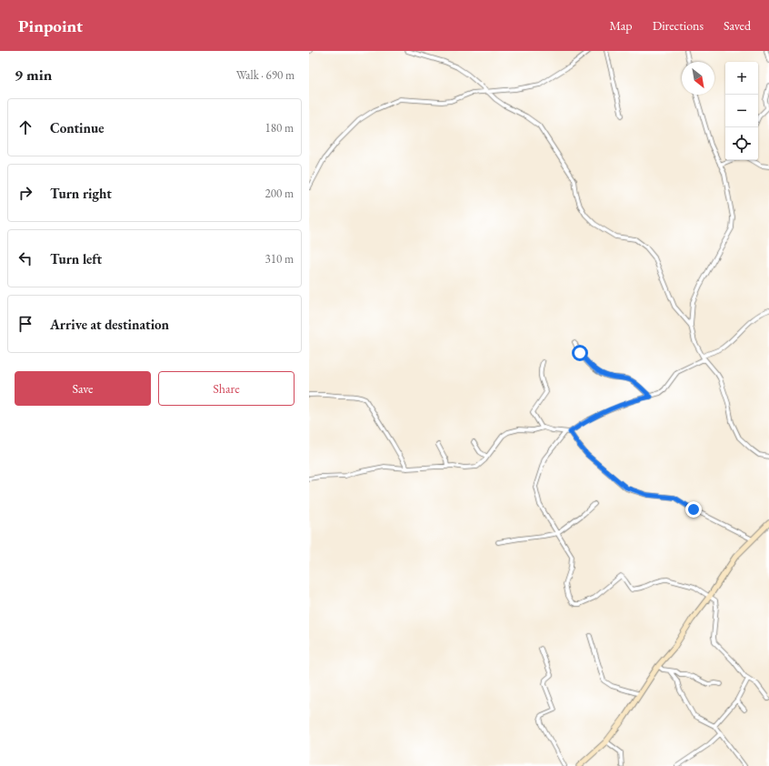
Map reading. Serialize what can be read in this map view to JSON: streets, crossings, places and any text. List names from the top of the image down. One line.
{"north":"bottom right","page":{"header":"Pinpoint","nav":["Map","Directions","Saved"],"heading":["9 min","Walk · 690 m"],"map_buttons":["+","−"],"list":[["Continue","180 m"],["Turn right","200 m"],["Turn left","310 m"],"Arrive at destination"],"buttons":["Save","Share"]}}
